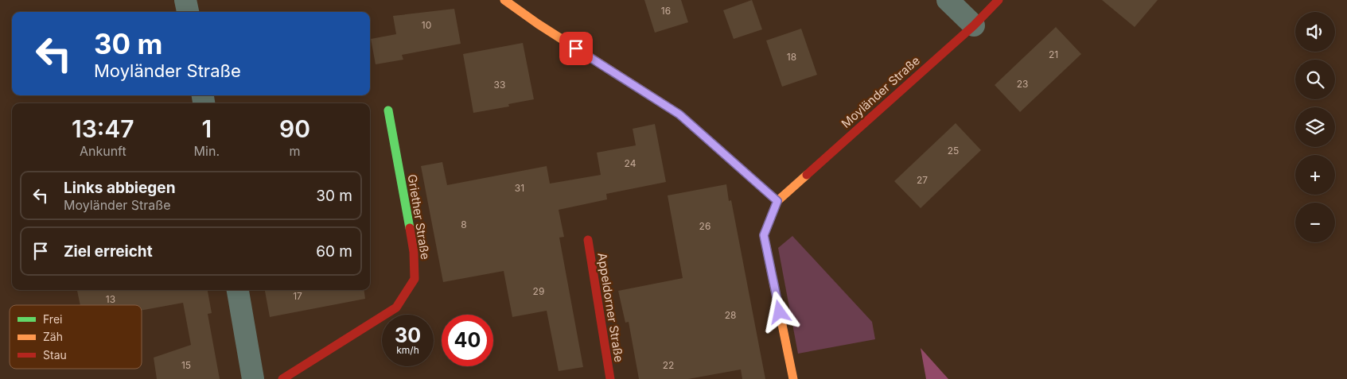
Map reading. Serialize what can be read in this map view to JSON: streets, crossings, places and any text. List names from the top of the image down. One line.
{"streets":{"street":["Moyländer Straße","Griether Straße","Appeldorner Straße"]},"house_numbers":["16","10","21","18","23","33","25","24","27","31","8","26","29","17","13","28","15","22"],"legend":["Frei","Zäh","Stau"],"page":{"map_buttons":["+","−"],"turn":["30 m","Moyländer Straße"],"eta":["13:47","Ankunft","1","Min.","90","m"],"list":[{"name":"Links abbiegen","note":"Moyländer Straße","value":"30 m"},{"name":"Ziel erreicht","value":"60 m"}],"speed":"30 km/h","limit":"40"}}
